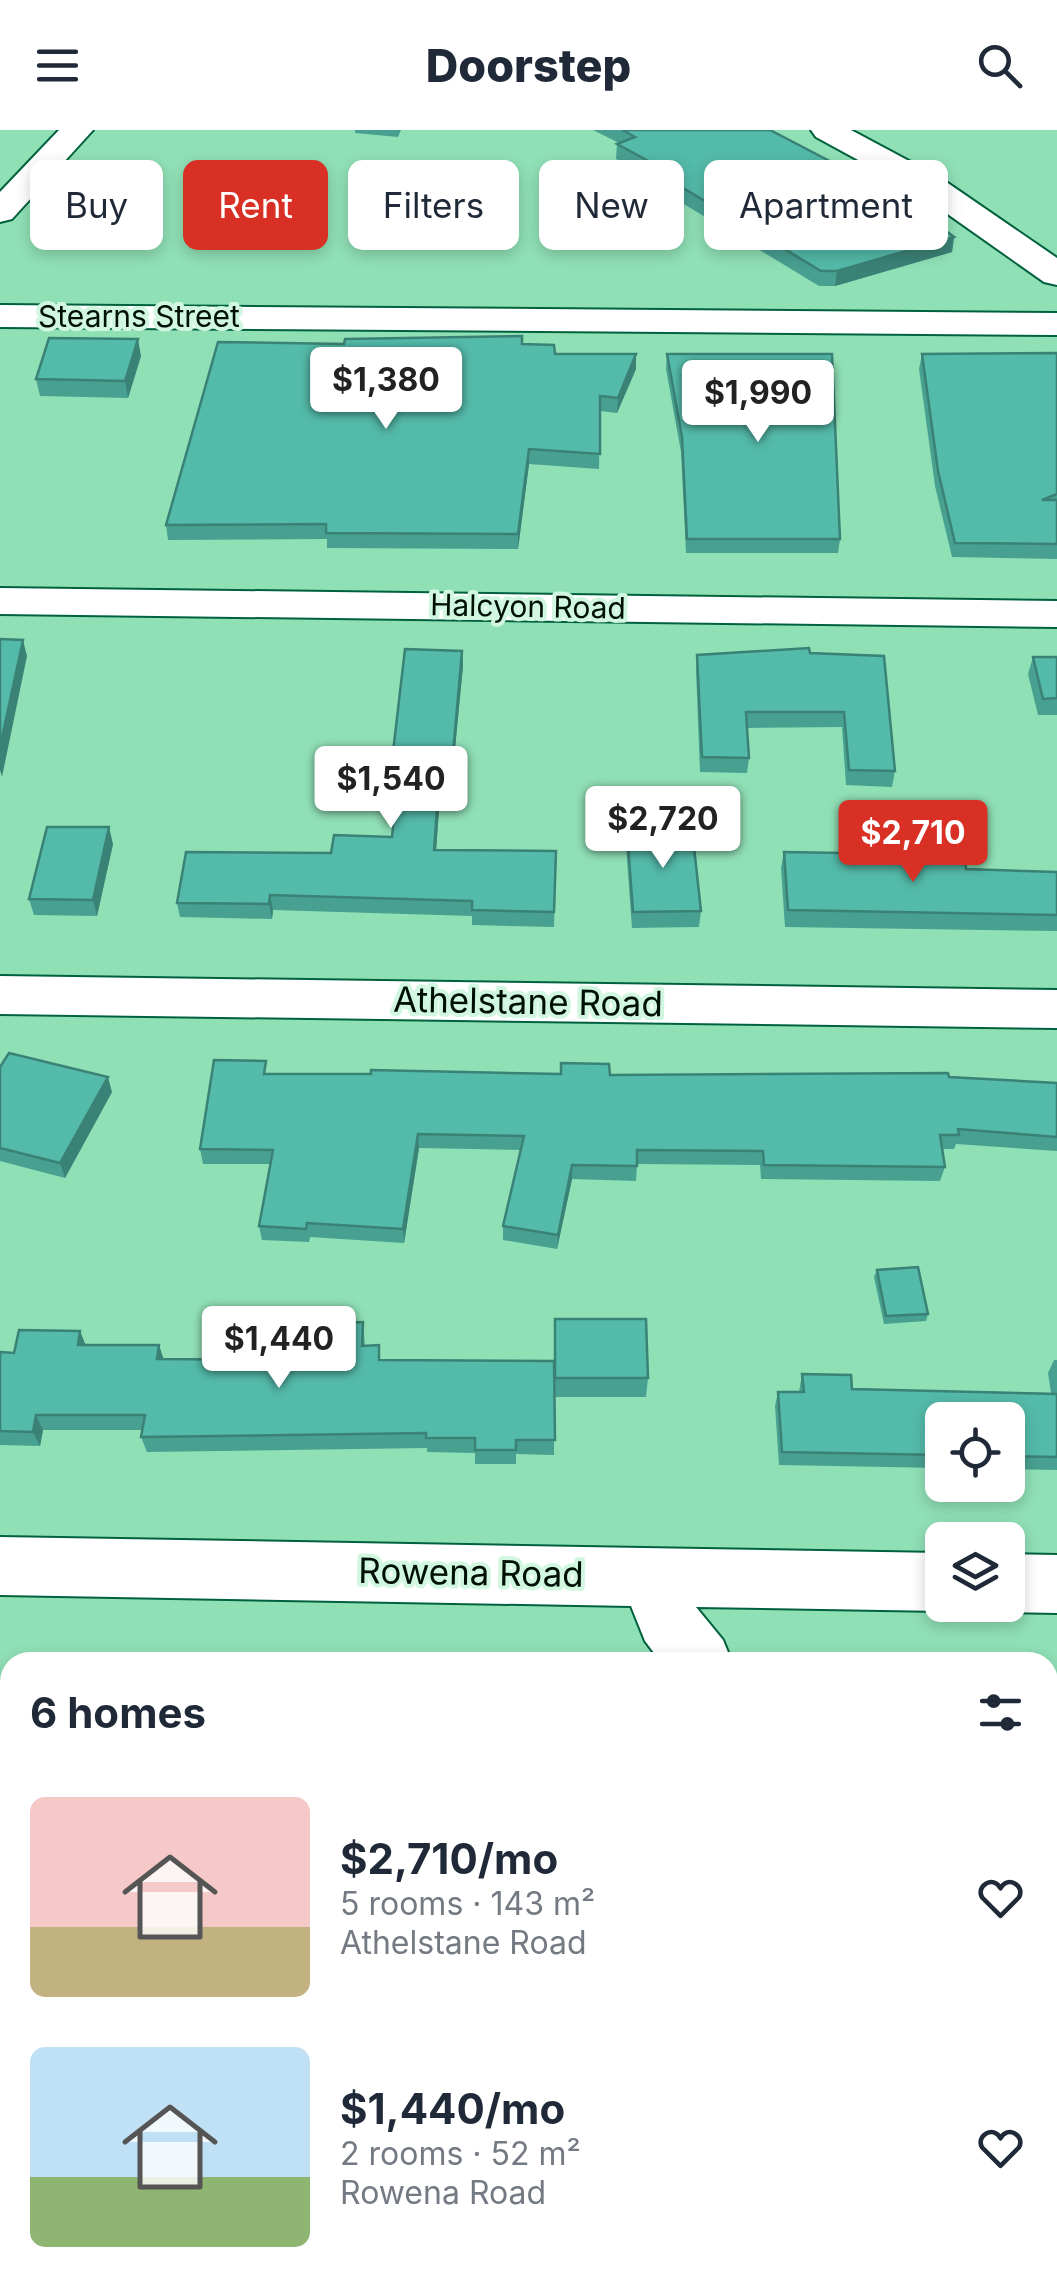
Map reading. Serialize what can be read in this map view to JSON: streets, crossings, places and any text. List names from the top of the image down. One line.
{"streets":{"street":["Stearns Street","Halcyon Road","Athelstane Road","Rowena Road"]},"page":{"header":"Doorstep","chip":["Buy","Rent","Filters","New","Apartment"],"price":["$1,380","$1,990","$1,540","$2,720","$2,710","$1,440"],"heading":"6 homes","list":[{"name":"$2,710/mo","note":"5 rooms · 143 m² · Athelstane Road"},{"name":"$1,440/mo","note":"2 rooms · 52 m² · Rowena Road"}]}}
